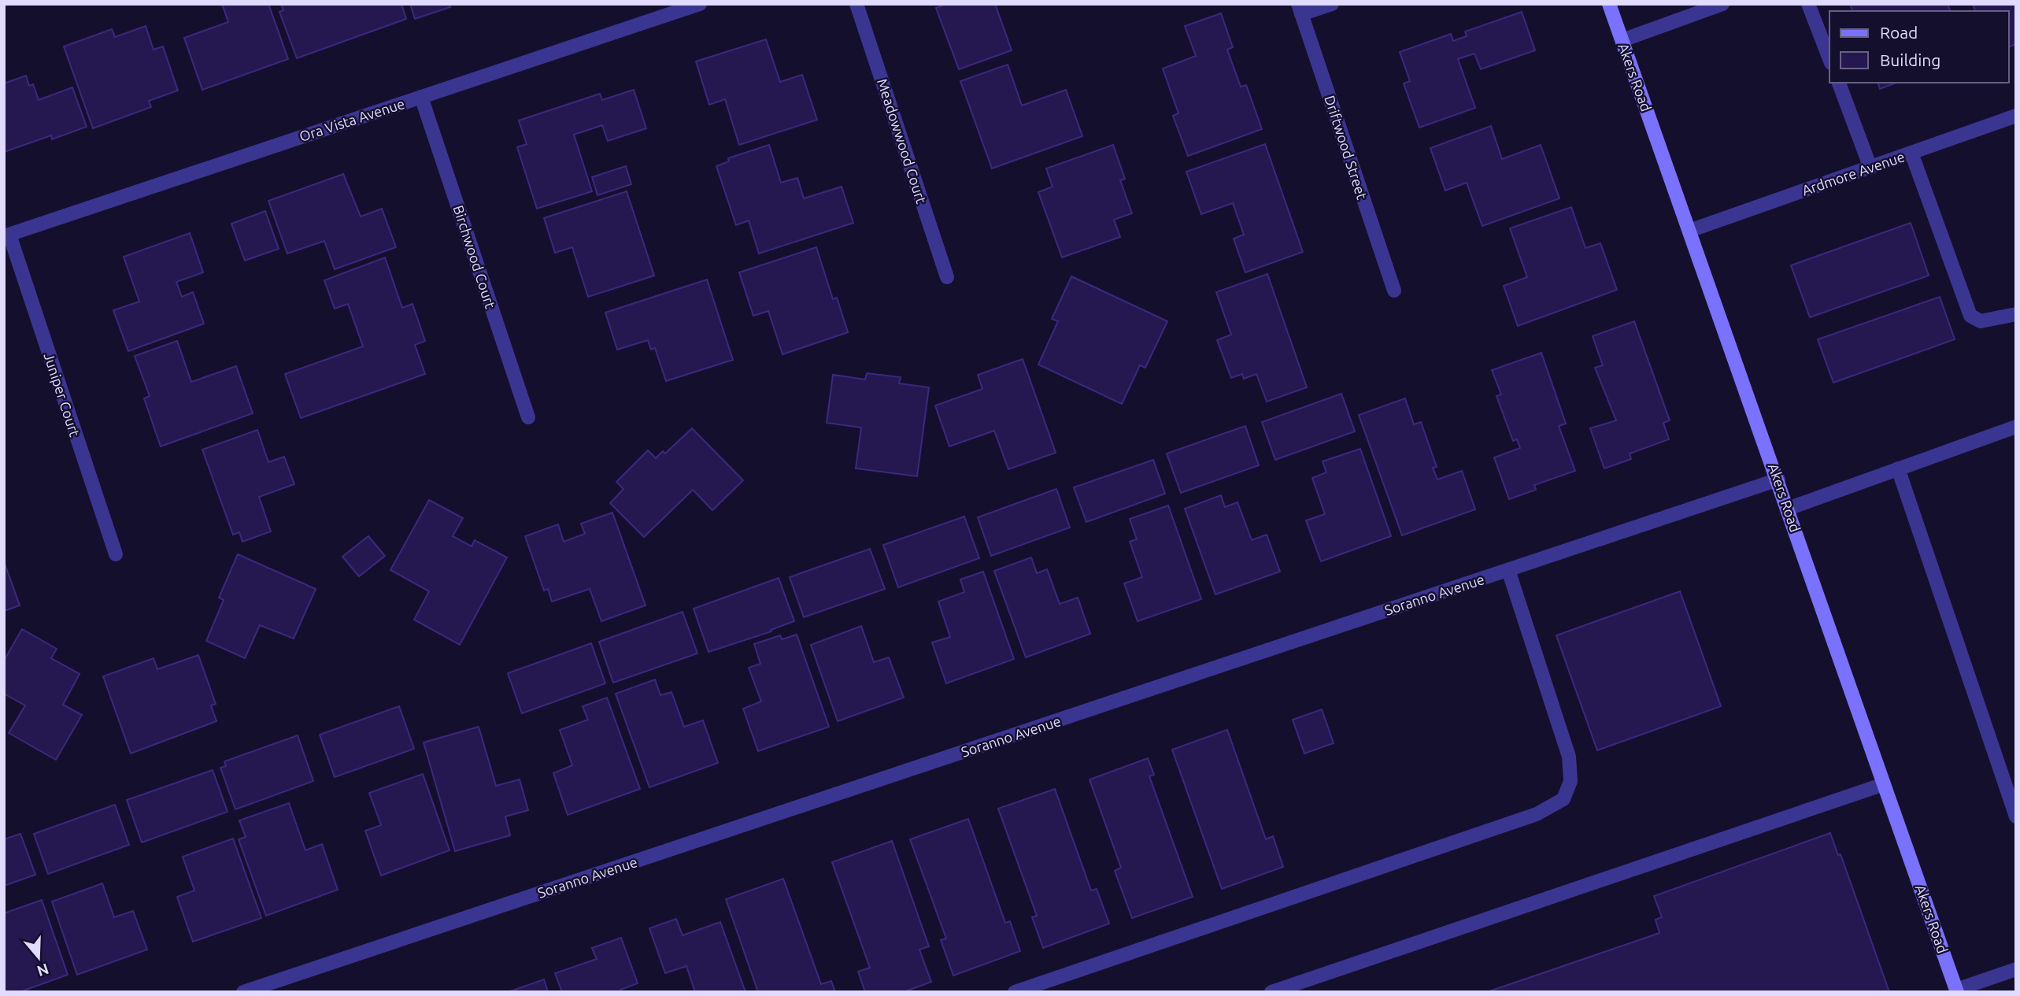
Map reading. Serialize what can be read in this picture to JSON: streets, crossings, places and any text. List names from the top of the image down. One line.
{"streets":{"street":["Akers Road","Ora Vista Avenue","Meadowwood Court","Driftwood Street","Ardmore Avenue","Birchwood Court","Juniper Court","Soranno Avenue"]},"crossings":[["Akers Road","Ardmore Avenue"],["Akers Road","Soranno Avenue"],["Ora Vista Avenue","Birchwood Court"],["Ora Vista Avenue","Juniper Court"]],"legend":["Road","Building"],"north":"bottom"}
